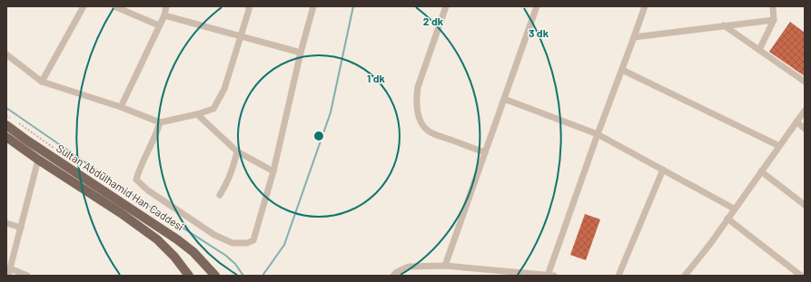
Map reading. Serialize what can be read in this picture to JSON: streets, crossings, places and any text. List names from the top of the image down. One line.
{"streets":{"main road":["Sultan Abdülhamid Han Caddesi"]},"rings":["2 dk","3 dk","1 dk"]}
